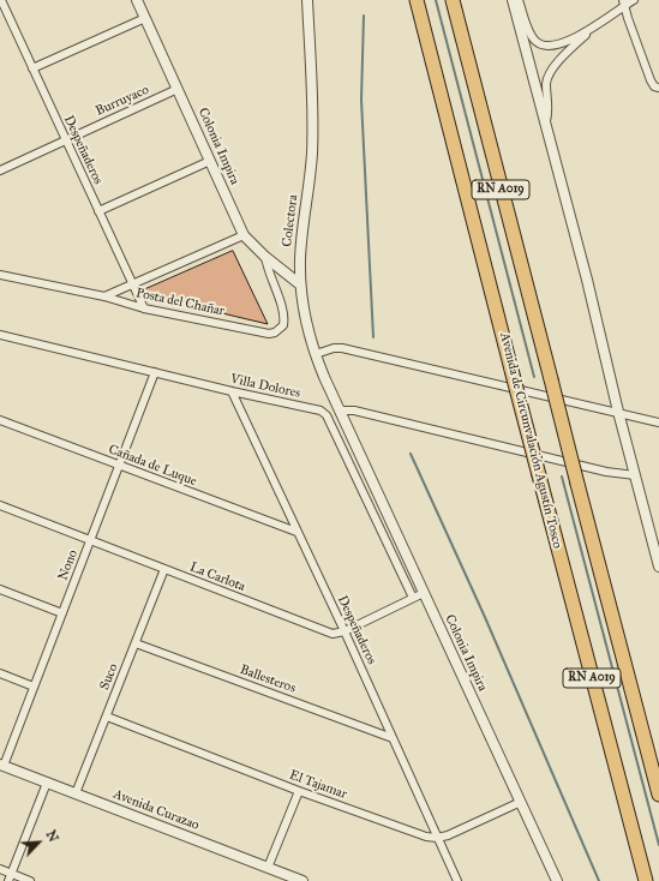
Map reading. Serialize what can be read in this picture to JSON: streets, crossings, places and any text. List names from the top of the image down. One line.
{"streets":{"highway":["RN A019","Avenida de Circunvalación Agustín Tosco"],"street":["Burruyaco","Colonia Impira","Despeñaderos","Colectora","Posta del Chañar","Villa Dolores","Cañada de Luque","Nono","La Carlota","Suco","Ballesteros","El Tajamar","Avenida Curazao"]},"crossings":[["Burruyaco","Colonia Impira"],["Burruyaco","Despeñaderos"],["Colonia Impira","Colectora"],["Colonia Impira","Posta del Chañar"],["Despeñaderos","Posta del Chañar"],["Despeñaderos","Villa Dolores"],["Despeñaderos","Cañada de Luque"],["Despeñaderos","La Carlota"],["Despeñaderos","Ballesteros"],["Despeñaderos","El Tajamar"],["Villa Dolores","Nono"],["Cañada de Luque","Nono"],["Nono","La Carlota"],["Nono","Avenida Curazao"],["La Carlota","Suco"],["Suco","Ballesteros"],["Suco","El Tajamar"],["Suco","Avenida Curazao"]],"north":"top right"}
